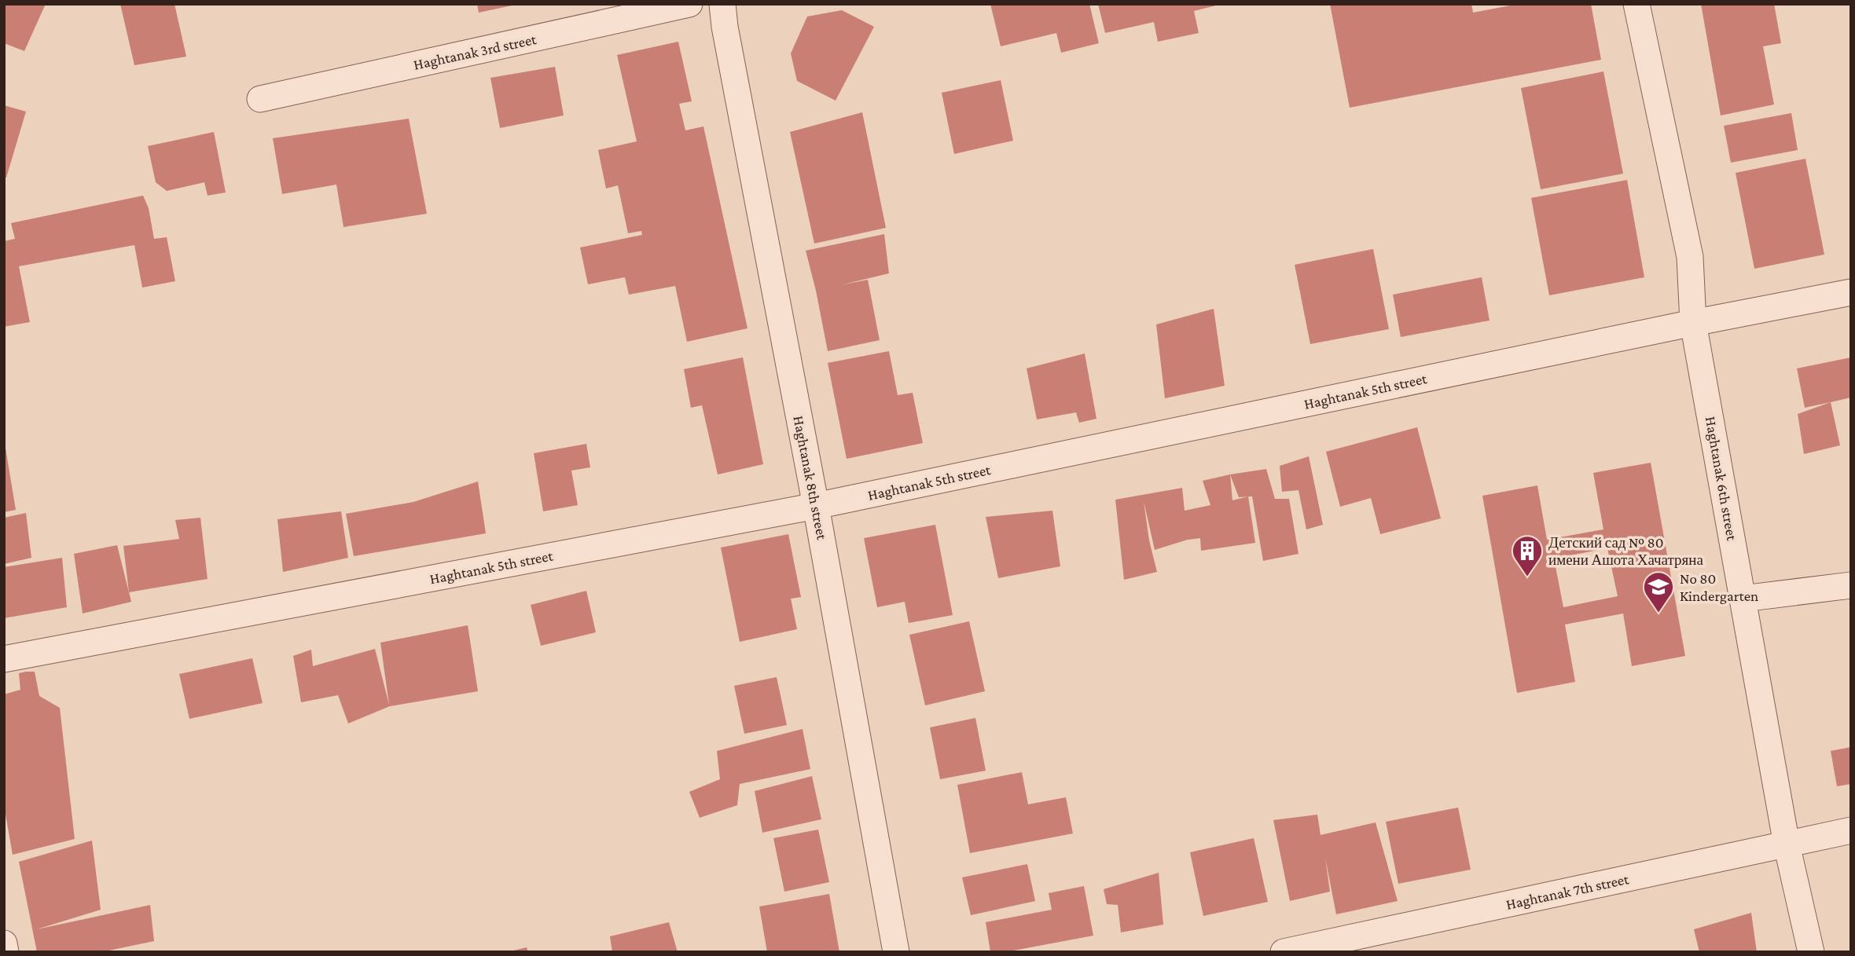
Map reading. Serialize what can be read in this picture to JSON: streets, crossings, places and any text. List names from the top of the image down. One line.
{"streets":{"street":["Haghtanak 3rd street","Haghtanak 5th street","Haghtanak 8th street","Haghtanak 6th street","Haghtanak 7th street"]},"crossings":[["Haghtanak 5th street","Haghtanak 8th street"],["Haghtanak 5th street","Haghtanak 6th street"],["Haghtanak 6th street","Haghtanak 7th street"]],"places":{"building":["Детский сад № 80 имени Ашота Хачатряна"],"school or university":["No 80 Kindergarten"]}}
